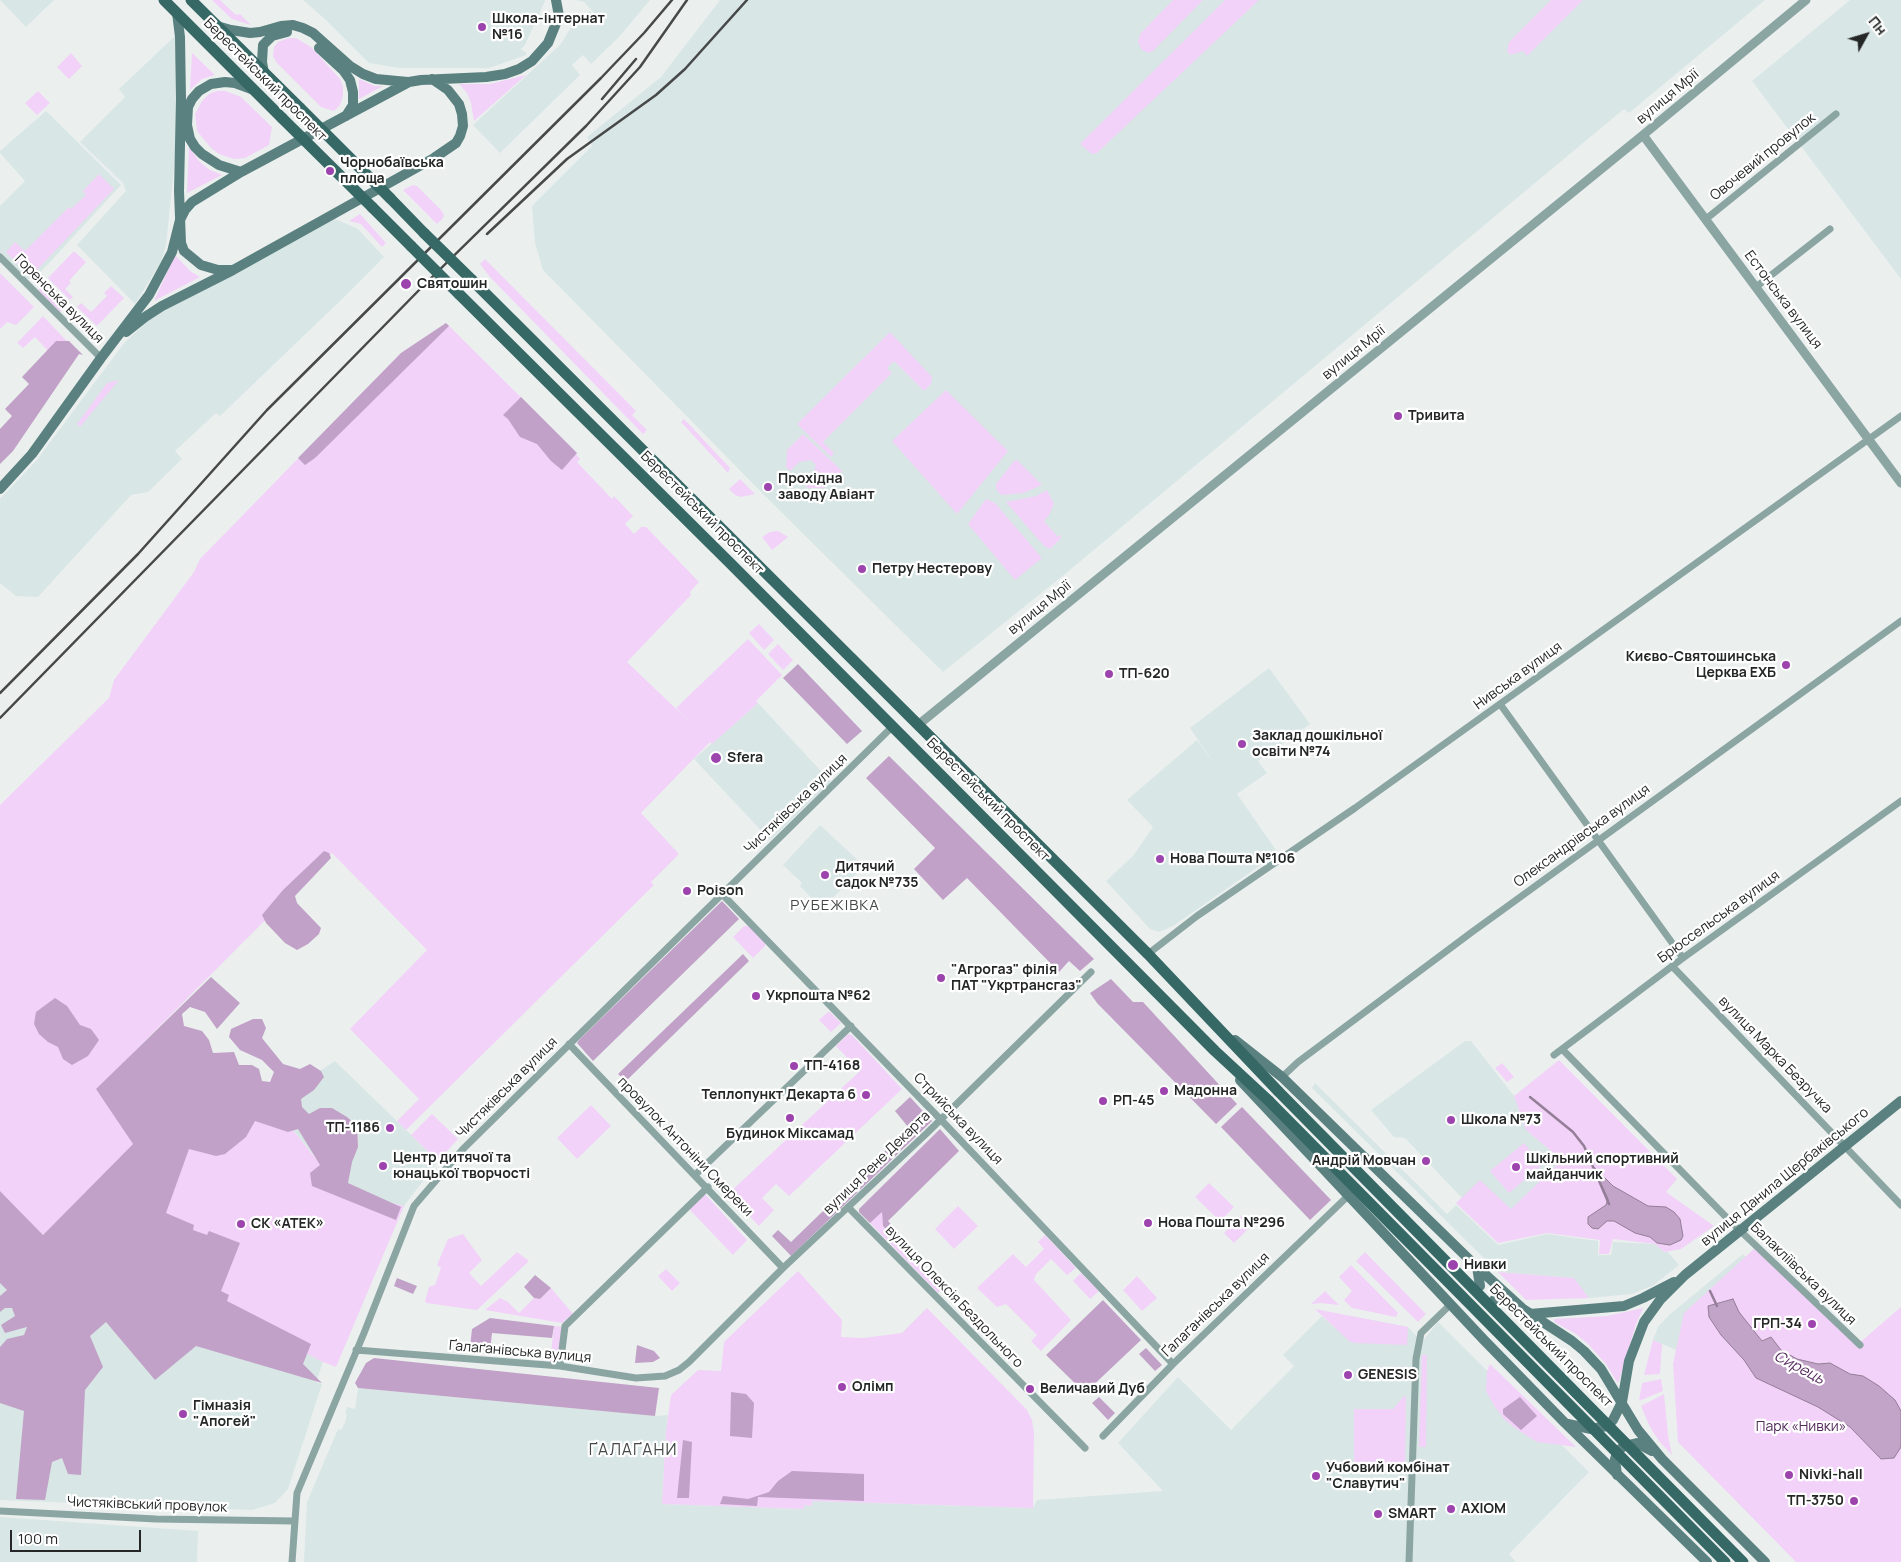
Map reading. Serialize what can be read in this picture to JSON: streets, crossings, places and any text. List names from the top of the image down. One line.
{"streets":{"main road":["Берестейський проспект","вулиця Данила Щербаківського"],"street":["вулиця Мрії","Овочевий провулок","Горенська вулиця","Естонська вулиця","Нивська вулиця","Чистяківська вулиця","Олександрівська вулиця","Брюссельська вулиця","вулиця Марка Безручка","Стрийська вулиця","провулок Антоніни Смереки","вулиця Рене Декарта","Балакліївська вулиця","вулиця Олексія Бездольного","Ґалаґанівська вулиця","Чистяківський провулок"]},"crossings":[["Берестейський проспект","вулиця Мрії"],["Берестейський проспект","Нивська вулиця"],["Берестейський проспект","Чистяківська вулиця"],["Берестейський проспект","Олександрівська вулиця"],["Берестейський проспект","вулиця Данила Щербаківського"],["Берестейський проспект","Ґалаґанівська вулиця"],["вулиця Мрії","Естонська вулиця"],["Овочевий провулок","Естонська вулиця"],["Естонська вулиця","Нивська вулиця"],["Чистяківська вулиця","Стрийська вулиця"],["Чистяківська вулиця","провулок Антоніни Смереки"],["Чистяківська вулиця","Ґалаґанівська вулиця"],["Чистяківська вулиця","Чистяківський провулок"],["Брюссельська вулиця","вулиця Марка Безручка"],["Брюссельська вулиця","Балакліївська вулиця"],["вулиця Марка Безручка","вулиця Данила Щербаківського"],["Стрийська вулиця","вулиця Рене Декарта"],["Стрийська вулиця","Ґалаґанівська вулиця"],["провулок Антоніни Смереки","вулиця Рене Декарта"],["вулиця Рене Декарта","вулиця Олексія Бездольного"],["вулиця Рене Декарта","Ґалаґанівська вулиця"],["вулиця Данила Щербаківського","Балакліївська вулиця"]],"districts":["РУБЕЖІВКА","ҐАЛАҐАНИ"],"water":["Сирець"],"parks":["Парк «Нивки»"],"places":["Школа-інтернат №16","Чорнобаївська площа","Святошин","Тривита","Прохідна заводу Авіант","Петру Нестерову","Києво-Святошинська Церква ЕХБ","ТП-620","Заклад дошкільної освіти №74","Sfera","Нова Пошта №106","Дитячий садок №735","Poison","\"Агрогаз\" філія ПАТ \"Укртрансгаз\"","Укрпошта №62","ТП-4168","Мадонна","Теплопункт Декарта 6","РП-45","Будинок Міксамад","Школа №73","ТП-1186","Андрій Мовчан","Центр дитячої та юнацької творчості","Шкільний спортивний майданчик","Нова Пошта №296","СК «АТЕК»","Нивки","ГРП-34","GENESIS","Олімп","Величавий Дуб","Гімназія \"Апогей\"","Nivki-hall","Учбовий комбінат \"Славутич\"","ТП-3750","AXIOM","SMART"],"scale_bar":"100 m","north":"top right"}
